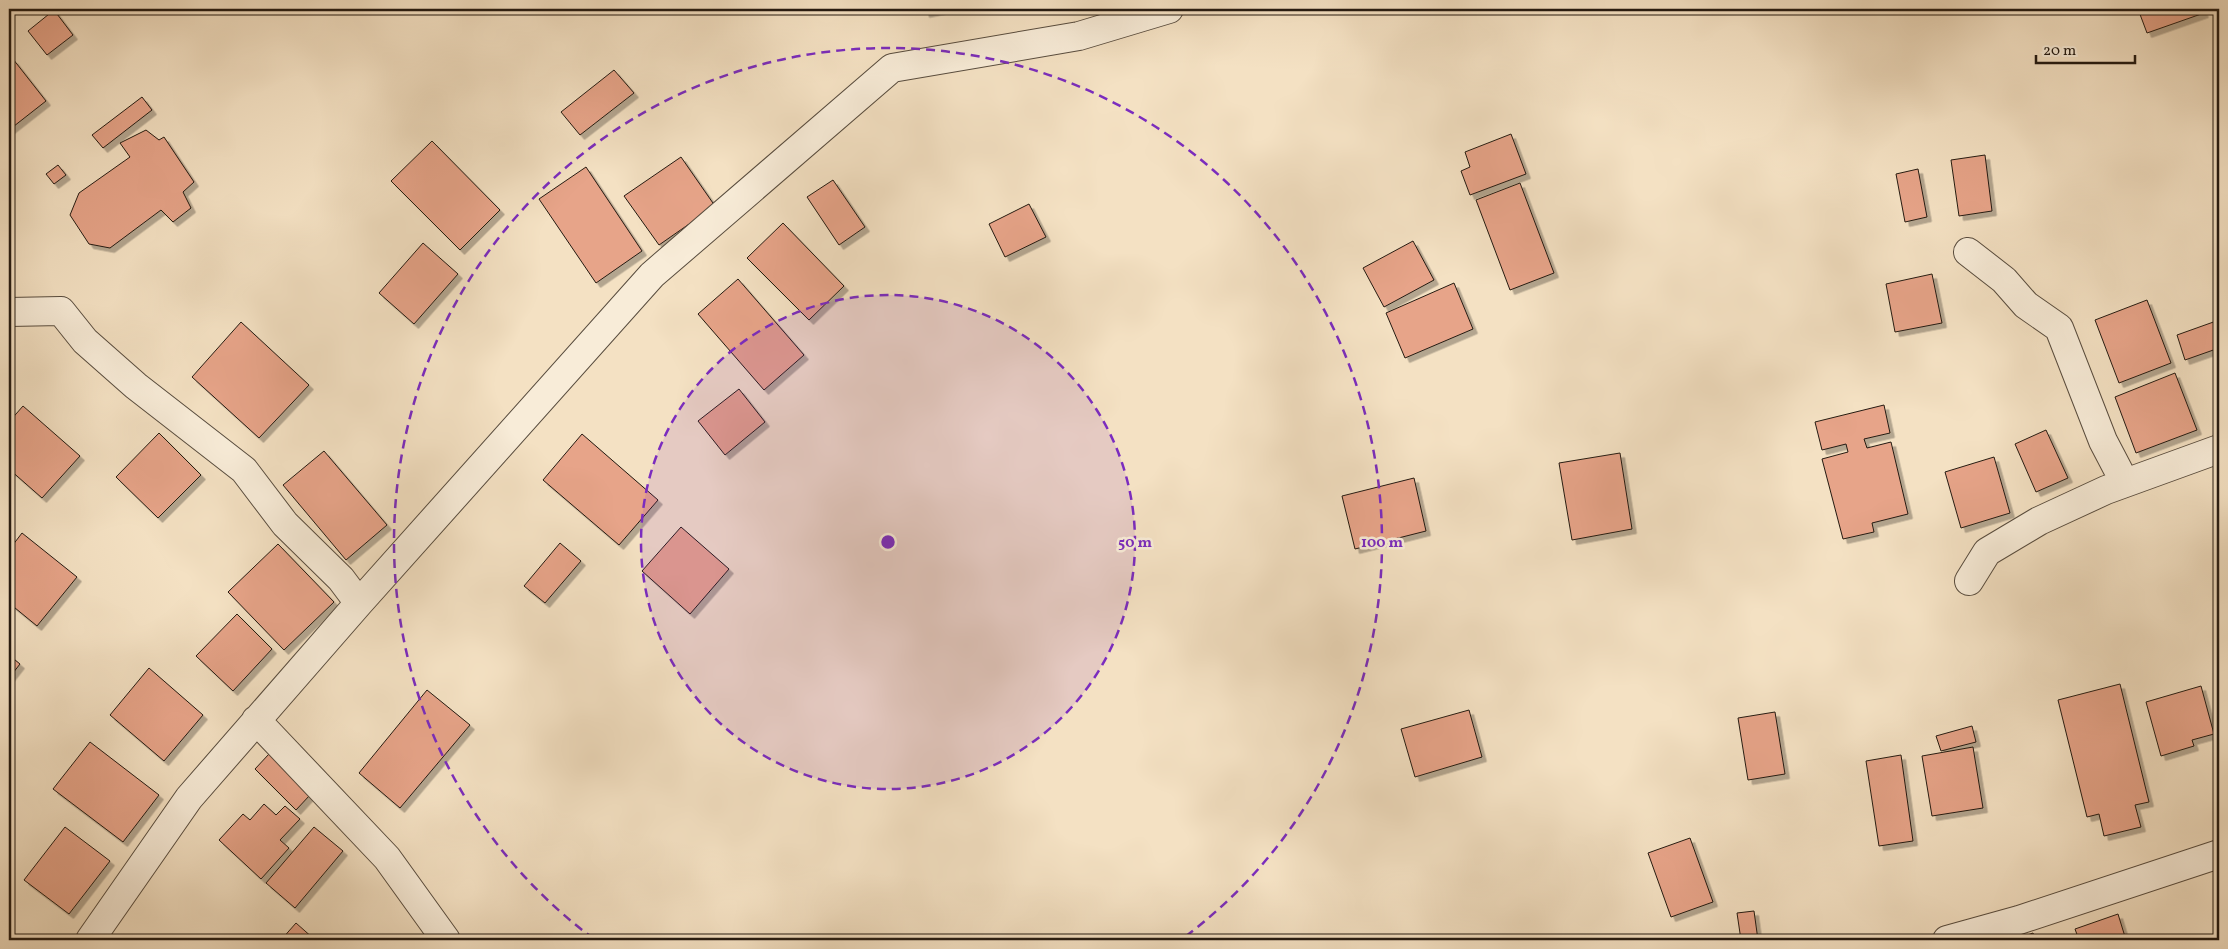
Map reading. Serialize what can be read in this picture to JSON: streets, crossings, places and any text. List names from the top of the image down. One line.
{"scale_bar":"20 m","rings":["50 m","100 m"]}
